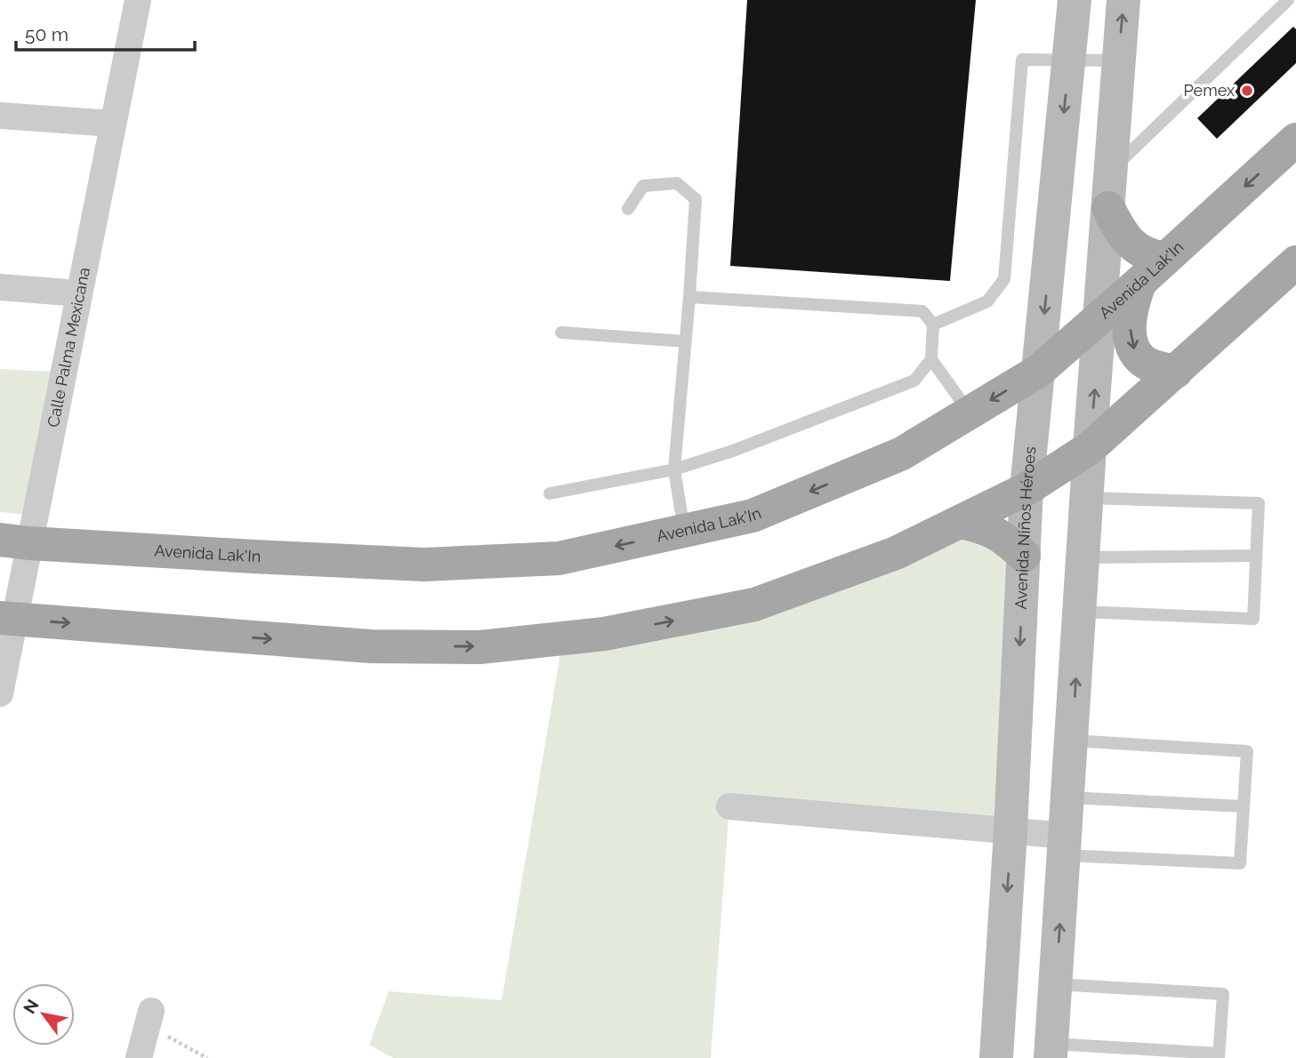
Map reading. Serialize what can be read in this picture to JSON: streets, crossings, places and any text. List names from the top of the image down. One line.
{"streets":{"main road":["Avenida Lak'In","Avenida Niños Héroes"],"street":["Calle Palma Mexicana"]},"crossings":[["Avenida Lak'In","Calle Palma Mexicana"],["Avenida Lak'In","Avenida Niños Héroes"]],"places":["Pemex"],"scale_bar":"50 m","north":"top left"}
